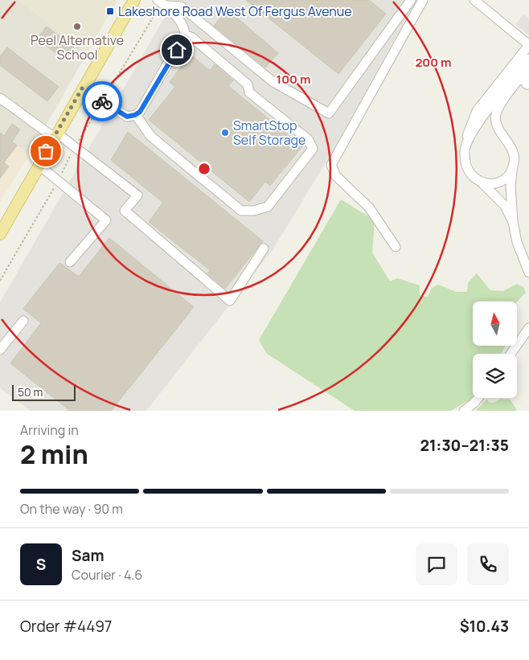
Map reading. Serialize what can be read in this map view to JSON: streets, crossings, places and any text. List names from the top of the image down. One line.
{"places":{"transit":["Lakeshore Road West Of Fergus Avenue"],"other":["Peel Alternative School","SmartStop Self Storage"]},"scale_bar":"50 m","north":"top","page":{"scale":"50 m","heading":["2 min","Arriving in","21:30–21:35"],"panel":["Sam","Courier · 4.6","Order #4497","$10.43"],"bar":"On the way · 90 m","round":"S"},"rings":["200 m","100 m"]}
